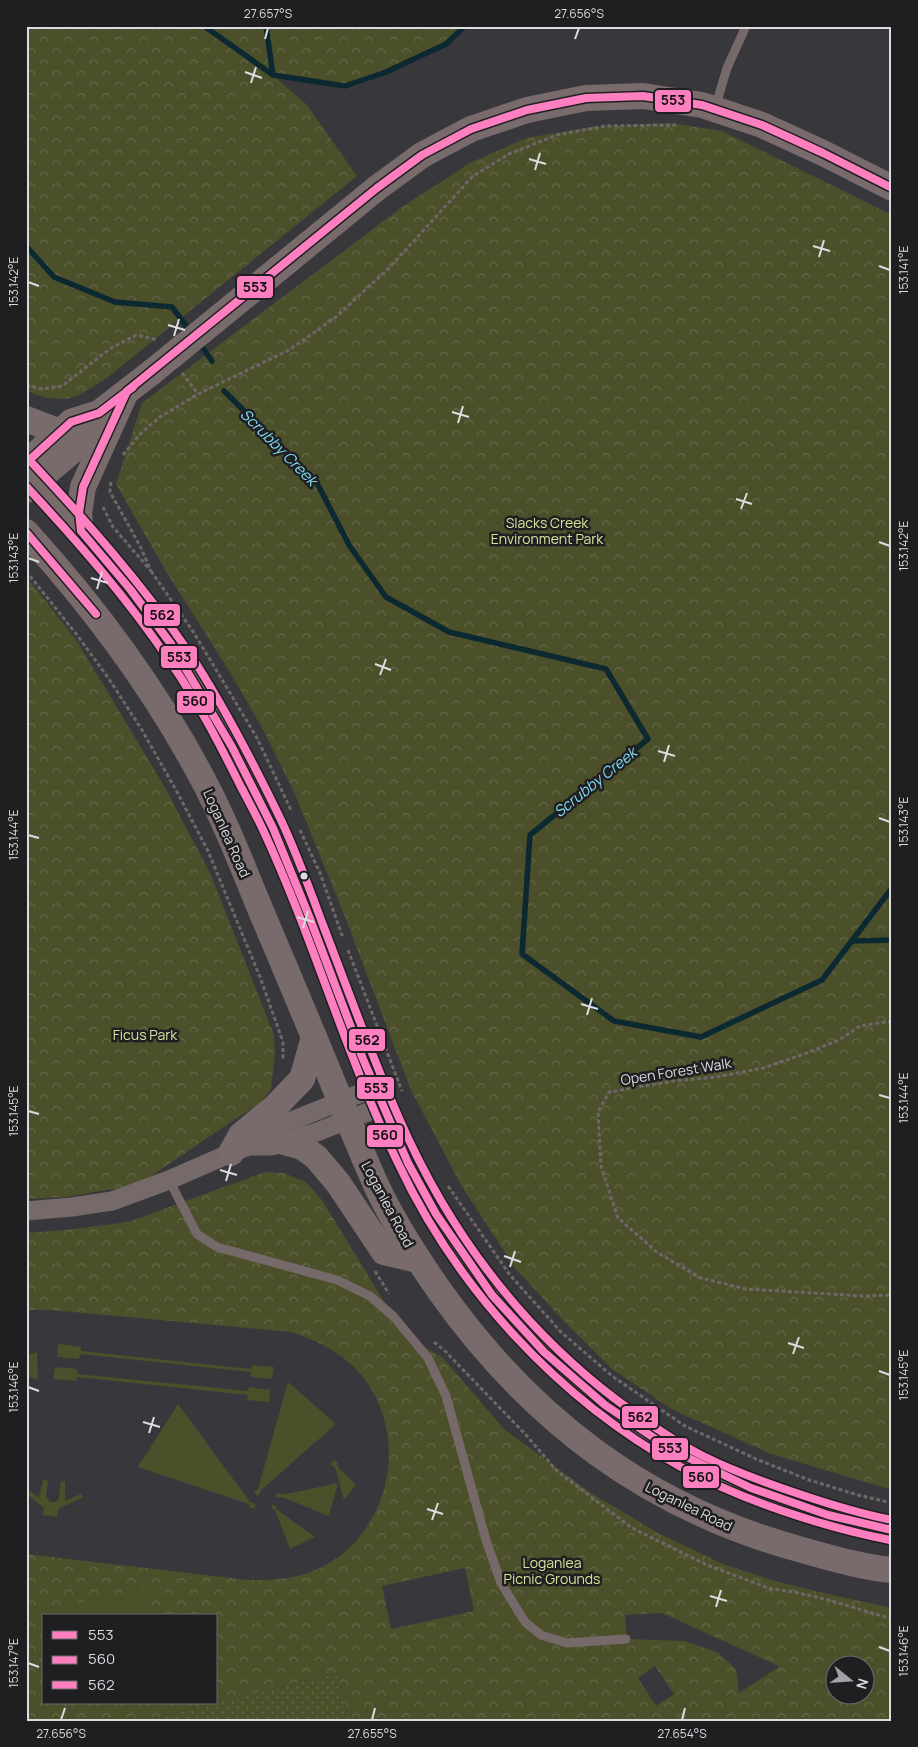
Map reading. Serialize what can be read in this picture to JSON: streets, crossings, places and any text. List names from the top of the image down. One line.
{"streets":{"main road":["Loganlea Road"],"path":["Open Forest Walk"]},"water":["Scrubby Creek"],"parks":["Slacks Creek Environment Park","Ficus Park","Loganlea Picnic Grounds"],"lines":["transit line 553","transit line 562","transit line 560"],"legend":["553","560","562"],"north":"right","coordinates":["27.657°S","27.656°S","153.141°E","153.142°E","153.143°E","153.144°E","153.145°E","153.146°E","153.147°E","27.655°S","27.654°S"]}
